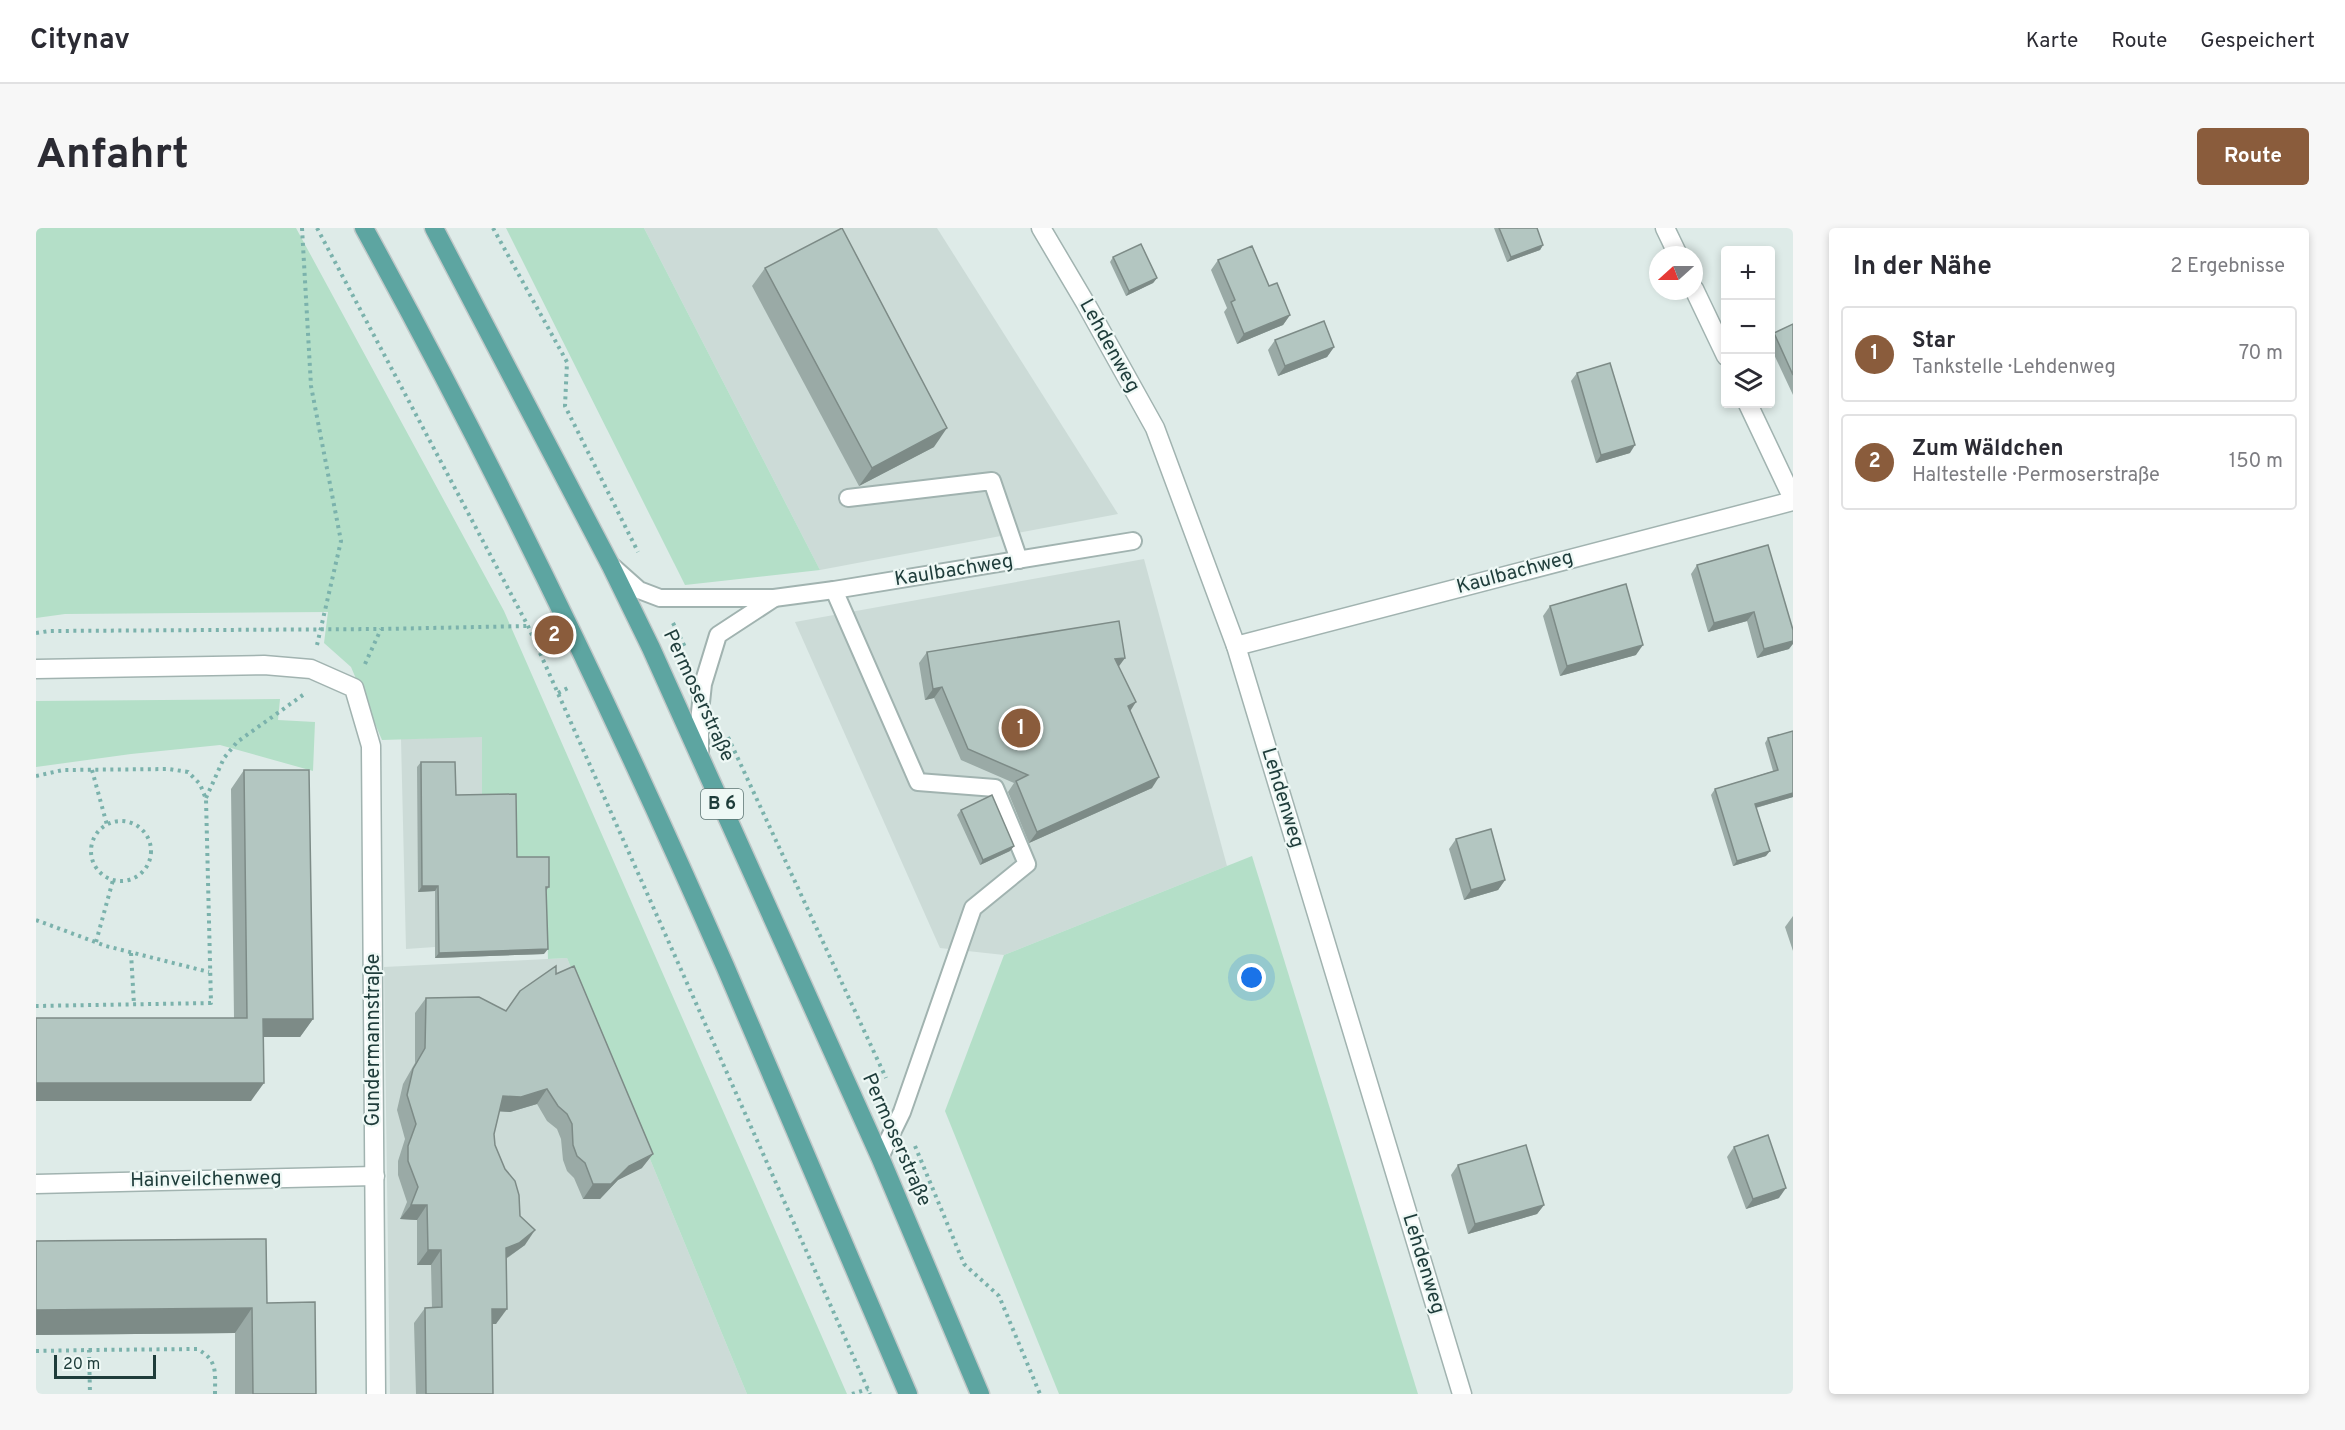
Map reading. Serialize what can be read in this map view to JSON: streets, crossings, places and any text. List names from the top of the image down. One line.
{"streets":{"main road":["Permoserstraße","B 6"],"street":["Lehdenweg","Kaulbachweg","Gundermannstraße","Hainveilchenweg"]},"crossings":[["Lehdenweg","Kaulbachweg"],["Kaulbachweg","Permoserstraße"],["Gundermannstraße","Hainveilchenweg"]],"scale_bar":"20 m","north":"left","page":{"header":"Citynav","nav":["Karte","Route","Gespeichert"],"buttons":"Route","title":"Anfahrt","heading":["In der Nähe","2 Ergebnisse"],"map_buttons":["+","−"],"list":[{"mark":"1","name":"Star","note":"Tankstelle · Lehdenweg","value":"70 m"},{"mark":"2","name":"Zum Wäldchen","note":"Haltestelle · Permoserstraße","value":"150 m"}],"pins":["2","1"],"scale":"20 m"}}
